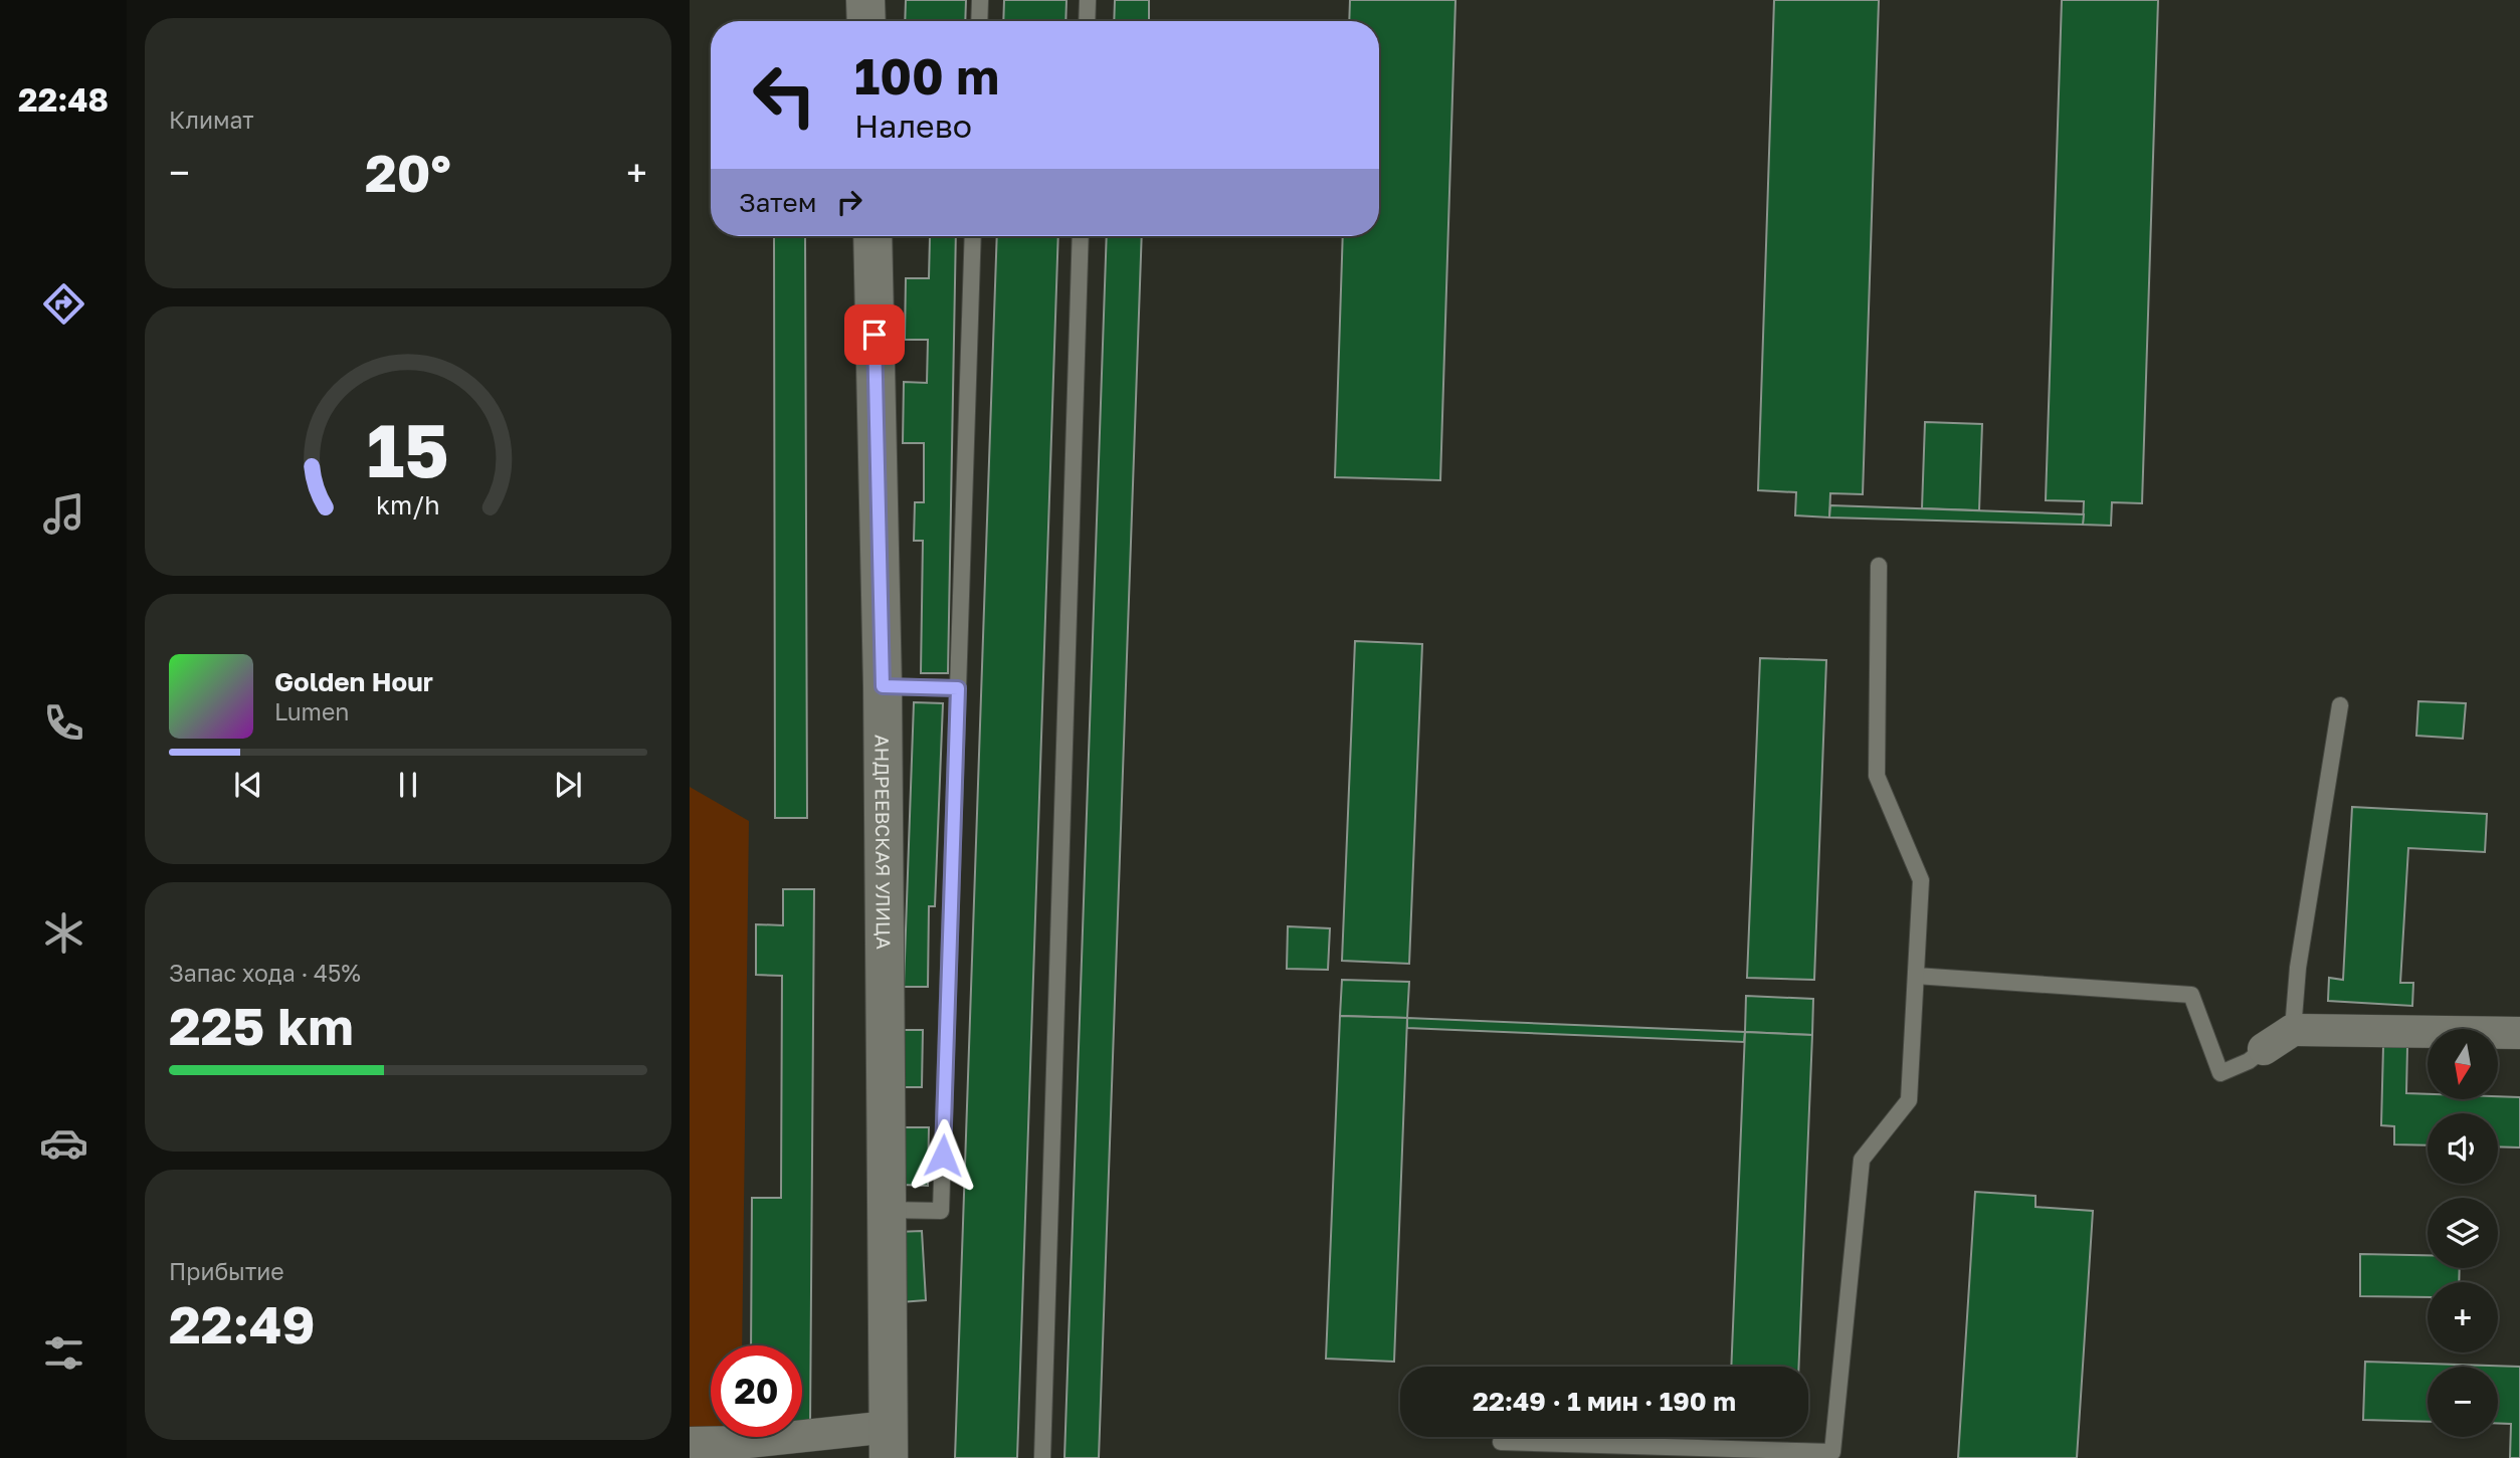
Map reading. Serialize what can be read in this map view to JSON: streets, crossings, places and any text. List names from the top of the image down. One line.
{"streets":{"street":["АНДРЕЕВСКАЯ УЛИЦА"]},"north":"bottom","page":{"tabs":"22:48","tile":["Климат",["Запас хода · 45%","225 km"],["Прибытие","22:49"]],"turn":["100 m","Налево"],"heat":["−","20°","+"],"then":"Затем","song":["Golden Hour","Lumen"],"map_buttons":["+","−"],"limit":"20","trip":"22:49 · 1 мин · 190 m","gauge":["15","km/h"]}}
